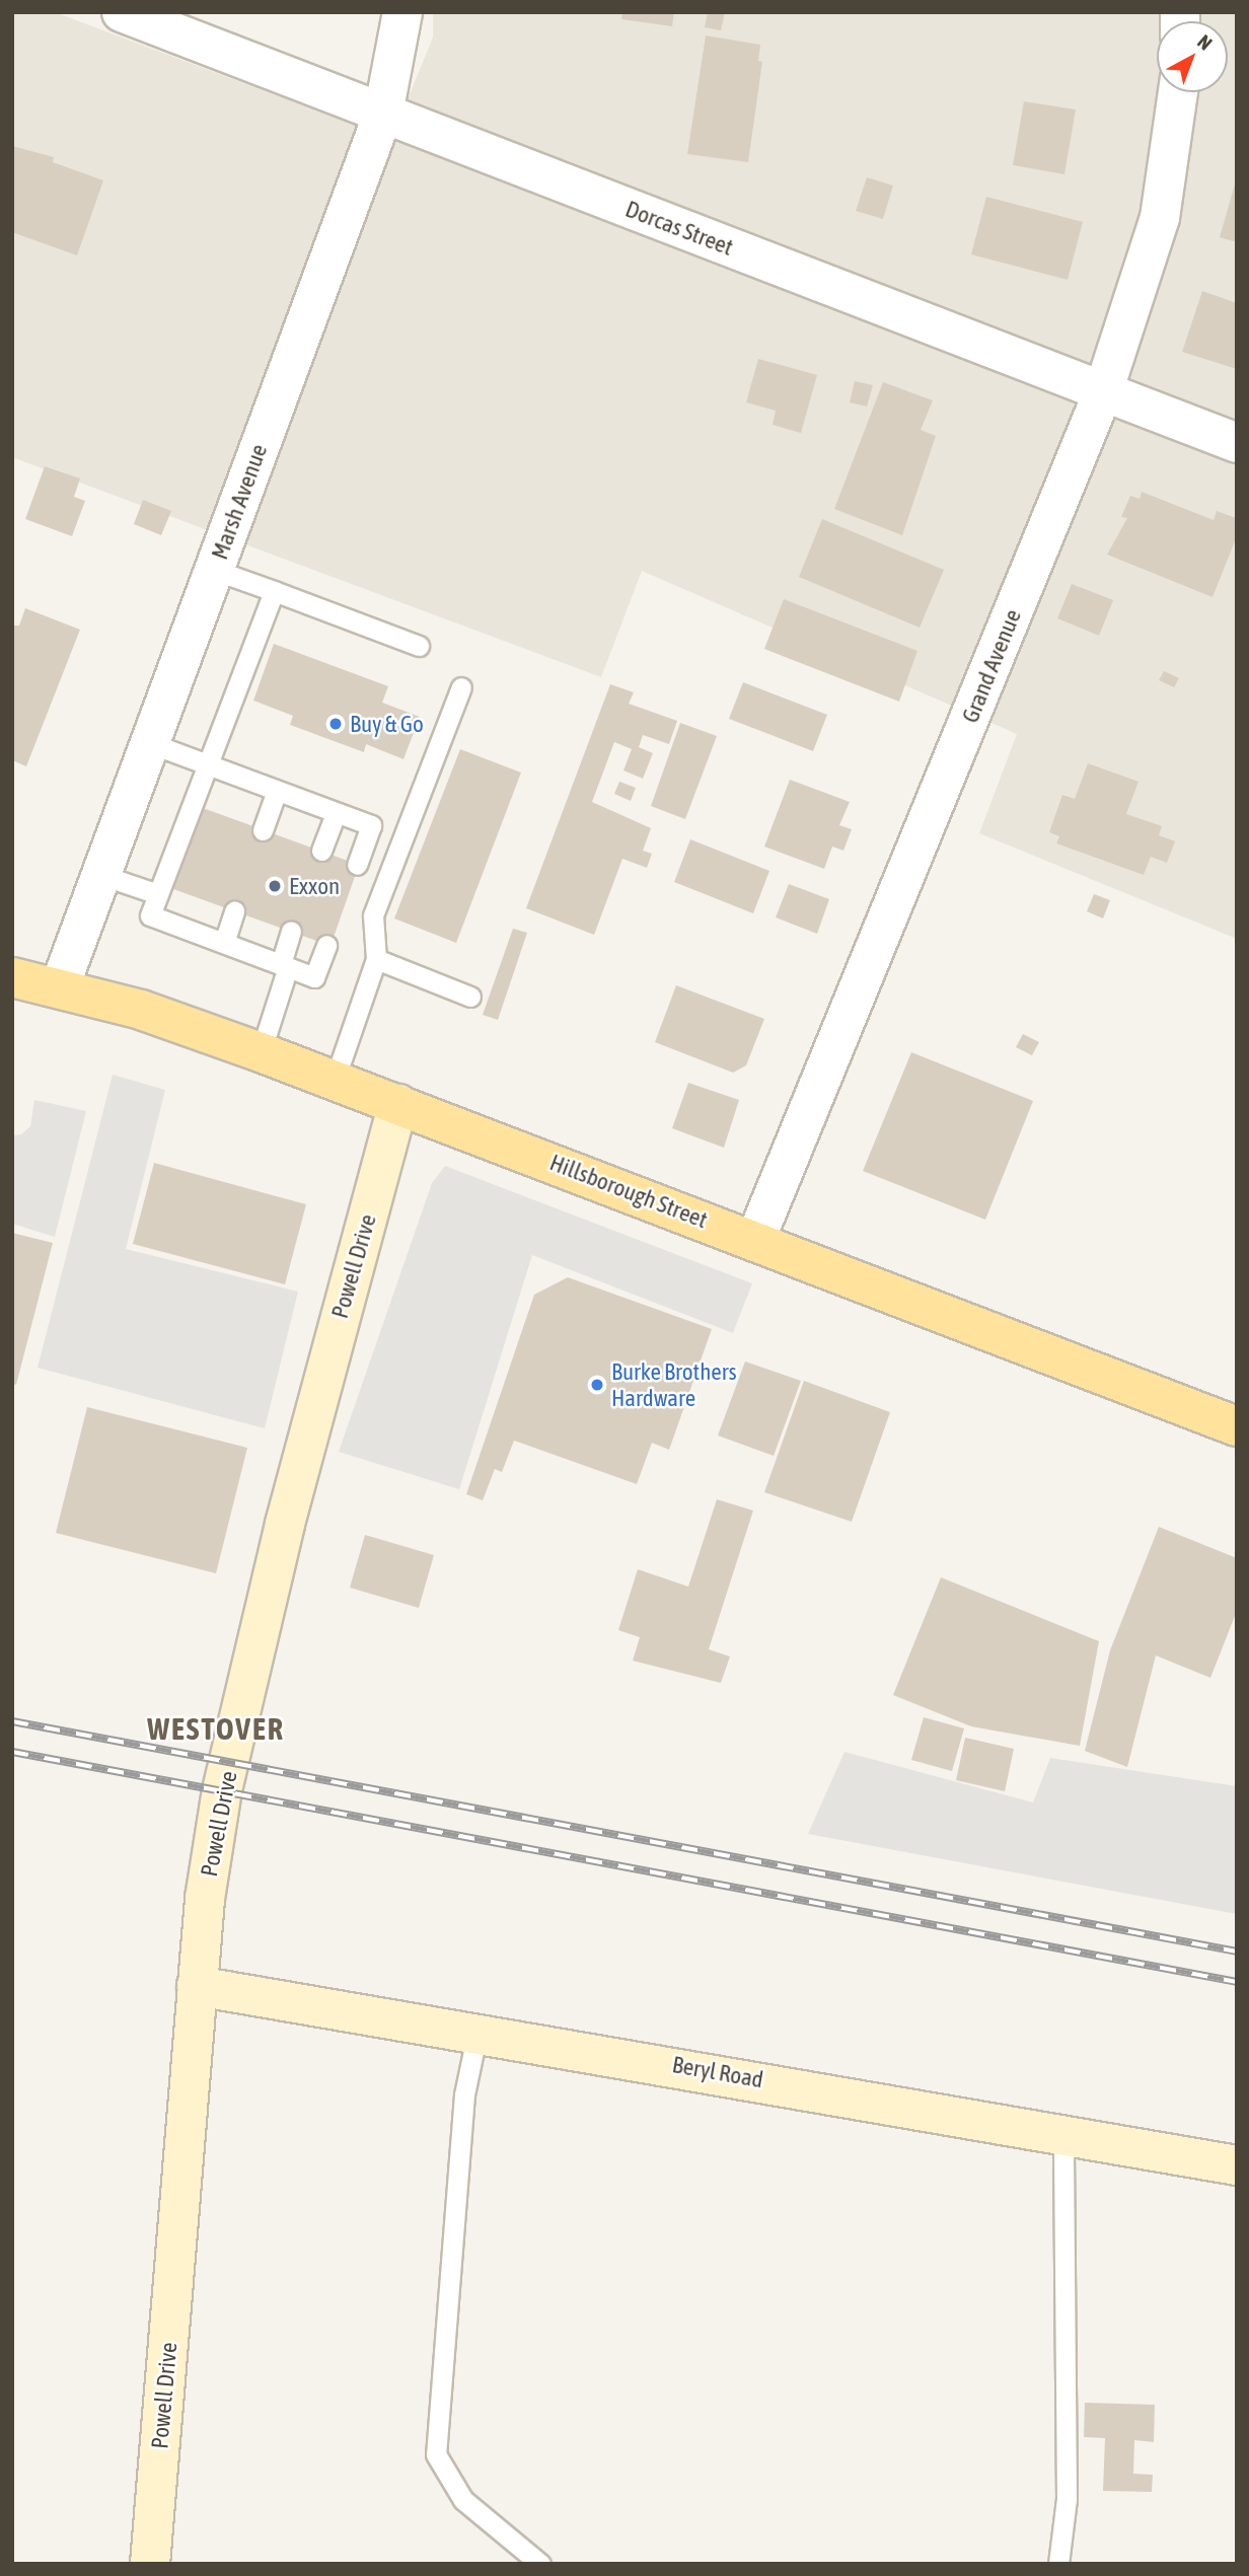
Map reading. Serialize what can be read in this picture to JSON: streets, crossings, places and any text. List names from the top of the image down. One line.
{"streets":{"main road":["Hillsborough Street"],"street":["Dorcas Street","Marsh Avenue","Grand Avenue","Powell Drive","Beryl Road"]},"crossings":[["Dorcas Street","Marsh Avenue"],["Dorcas Street","Grand Avenue"],["Marsh Avenue","Hillsborough Street"],["Grand Avenue","Hillsborough Street"],["Hillsborough Street","Powell Drive"],["Powell Drive","Beryl Road"]],"districts":["WESTOVER"],"places":["Buy & Go","Exxon","Burke Brothers Hardware"],"north":"top right"}
